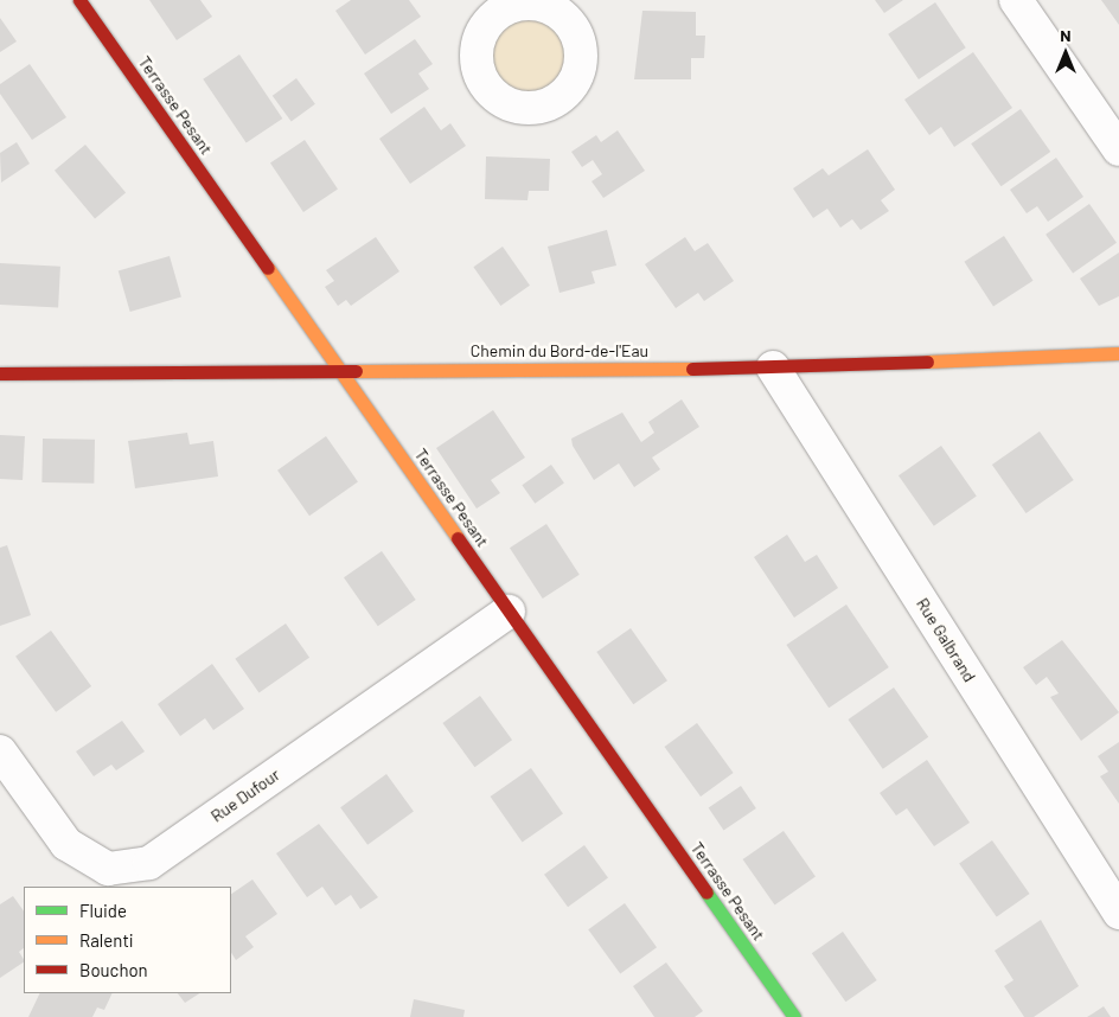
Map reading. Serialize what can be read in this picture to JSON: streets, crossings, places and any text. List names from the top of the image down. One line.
{"streets":{"street":["Terrasse Pesant","Chemin du Bord-de-l'Eau","Rue Galbrand","Rue Dufour"]},"crossings":[["Terrasse Pesant","Chemin du Bord-de-l'Eau"],["Terrasse Pesant","Rue Dufour"],["Chemin du Bord-de-l'Eau","Rue Galbrand"]],"legend":["Fluide","Ralenti","Bouchon"],"north":"top"}
